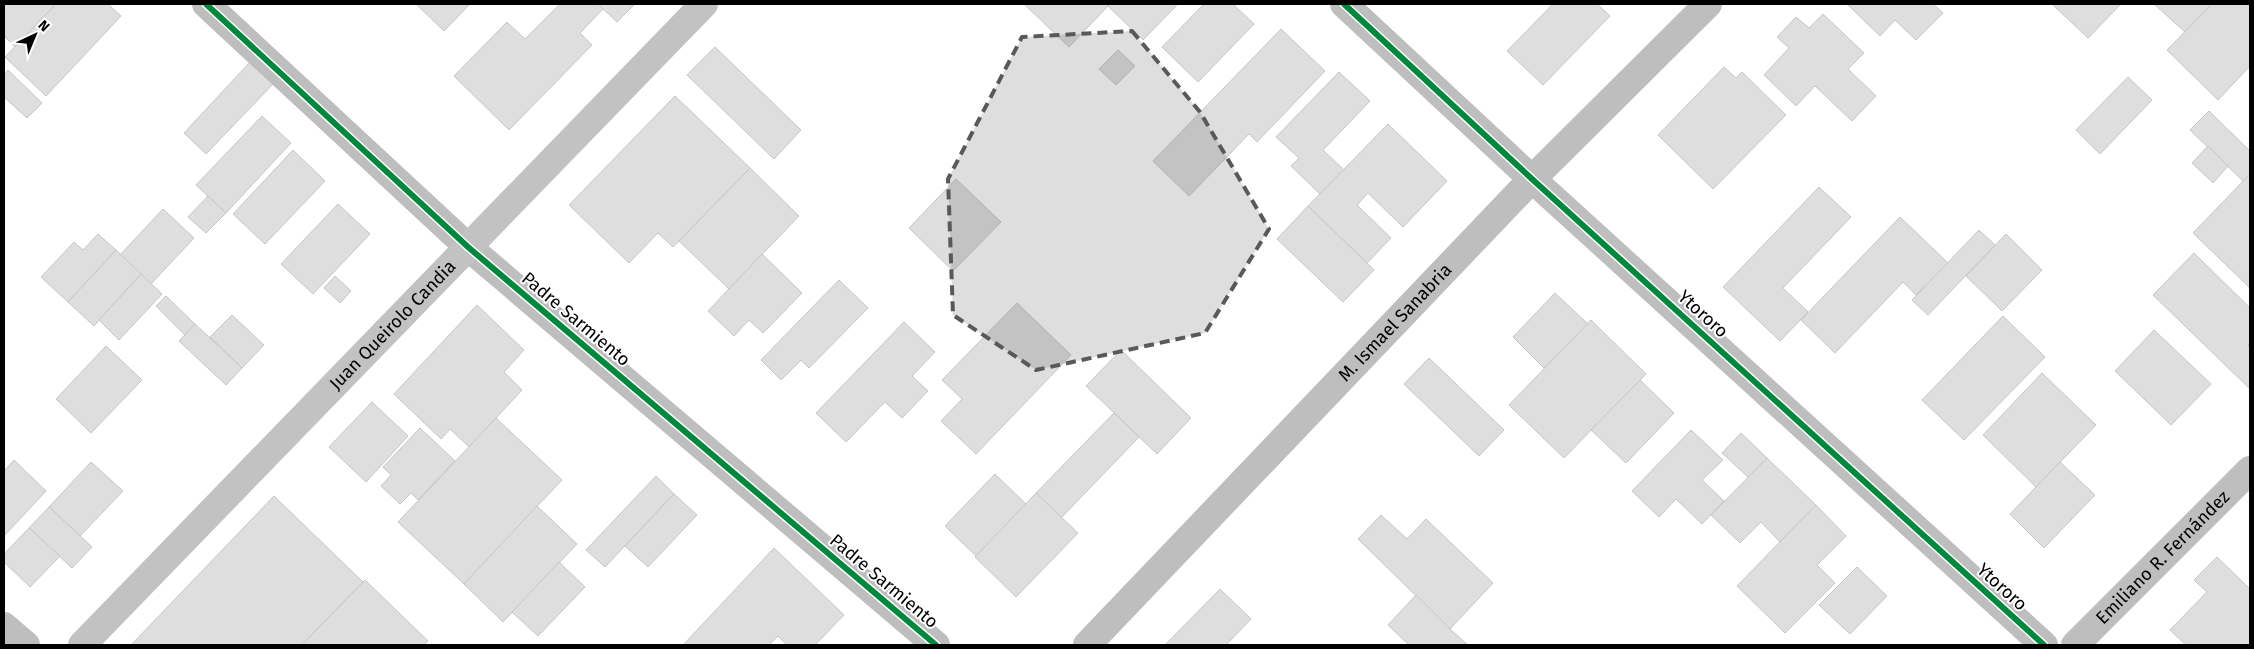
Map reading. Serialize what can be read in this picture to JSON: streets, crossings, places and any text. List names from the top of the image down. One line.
{"streets":{"street":["Ytororo","Padre Sarmiento","M. Ismael Sanabria","Juan Queirolo Candia","Emiliano R. Fernández"]},"crossings":[["Ytororo","M. Ismael Sanabria"],["Padre Sarmiento","Juan Queirolo Candia"]],"north":"top right"}
